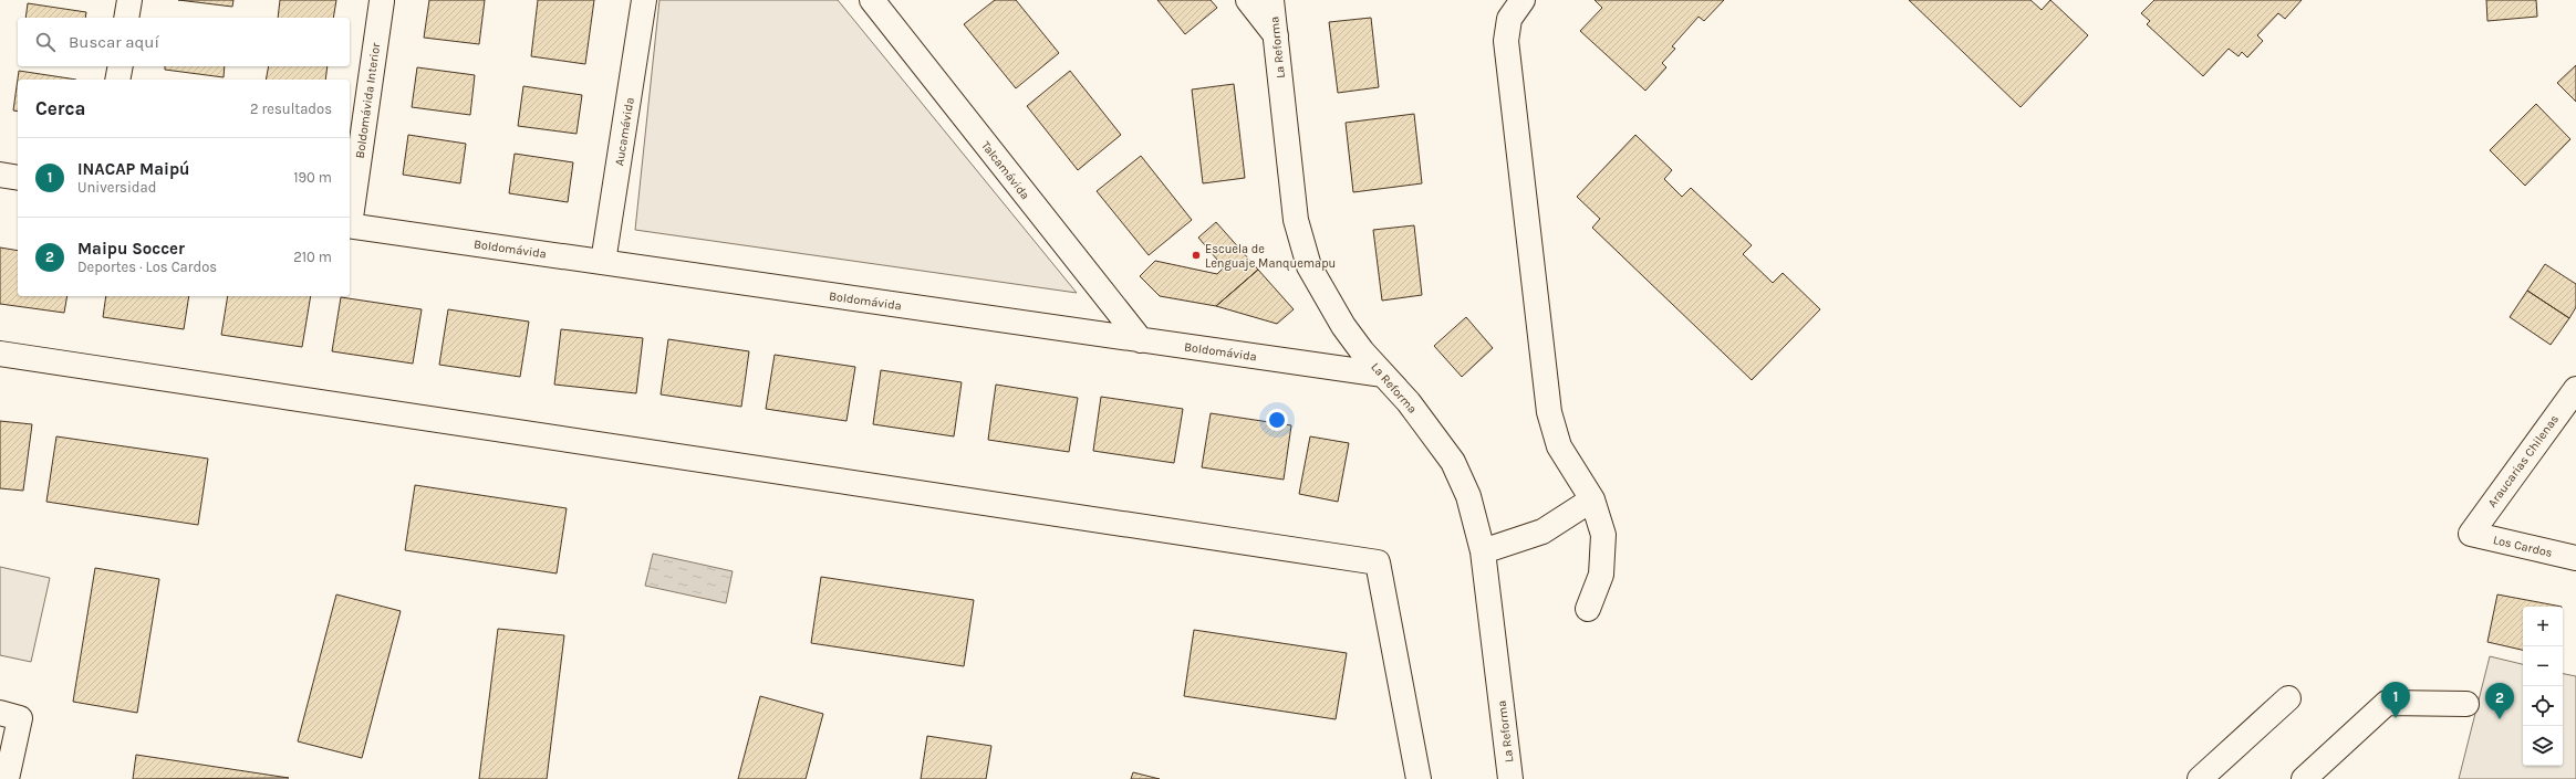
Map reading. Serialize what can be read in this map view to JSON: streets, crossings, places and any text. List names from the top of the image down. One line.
{"streets":{"street":["La Reforma","Boldomávida Interior","Aucamávida","Talcamávida","Boldomávida","Araucarias Chilenas","Los Cardos"]},"crossings":[["La Reforma","Boldomávida"],["Aucamávida","Boldomávida"],["Talcamávida","Boldomávida"],["Araucarias Chilenas","Los Cardos"]],"places":["Escuela de Lenguaje Manquemapu"],"page":{"search":"Buscar aquí","heading":["Cerca","2 resultados"],"list":[{"mark":"1","name":"INACAP Maipú","note":"Universidad","value":"190 m"},{"mark":"2","name":"Maipu Soccer","note":"Deportes · Los Cardos","value":"210 m"}],"map_buttons":["+","−"],"pins":["1","2"]}}
